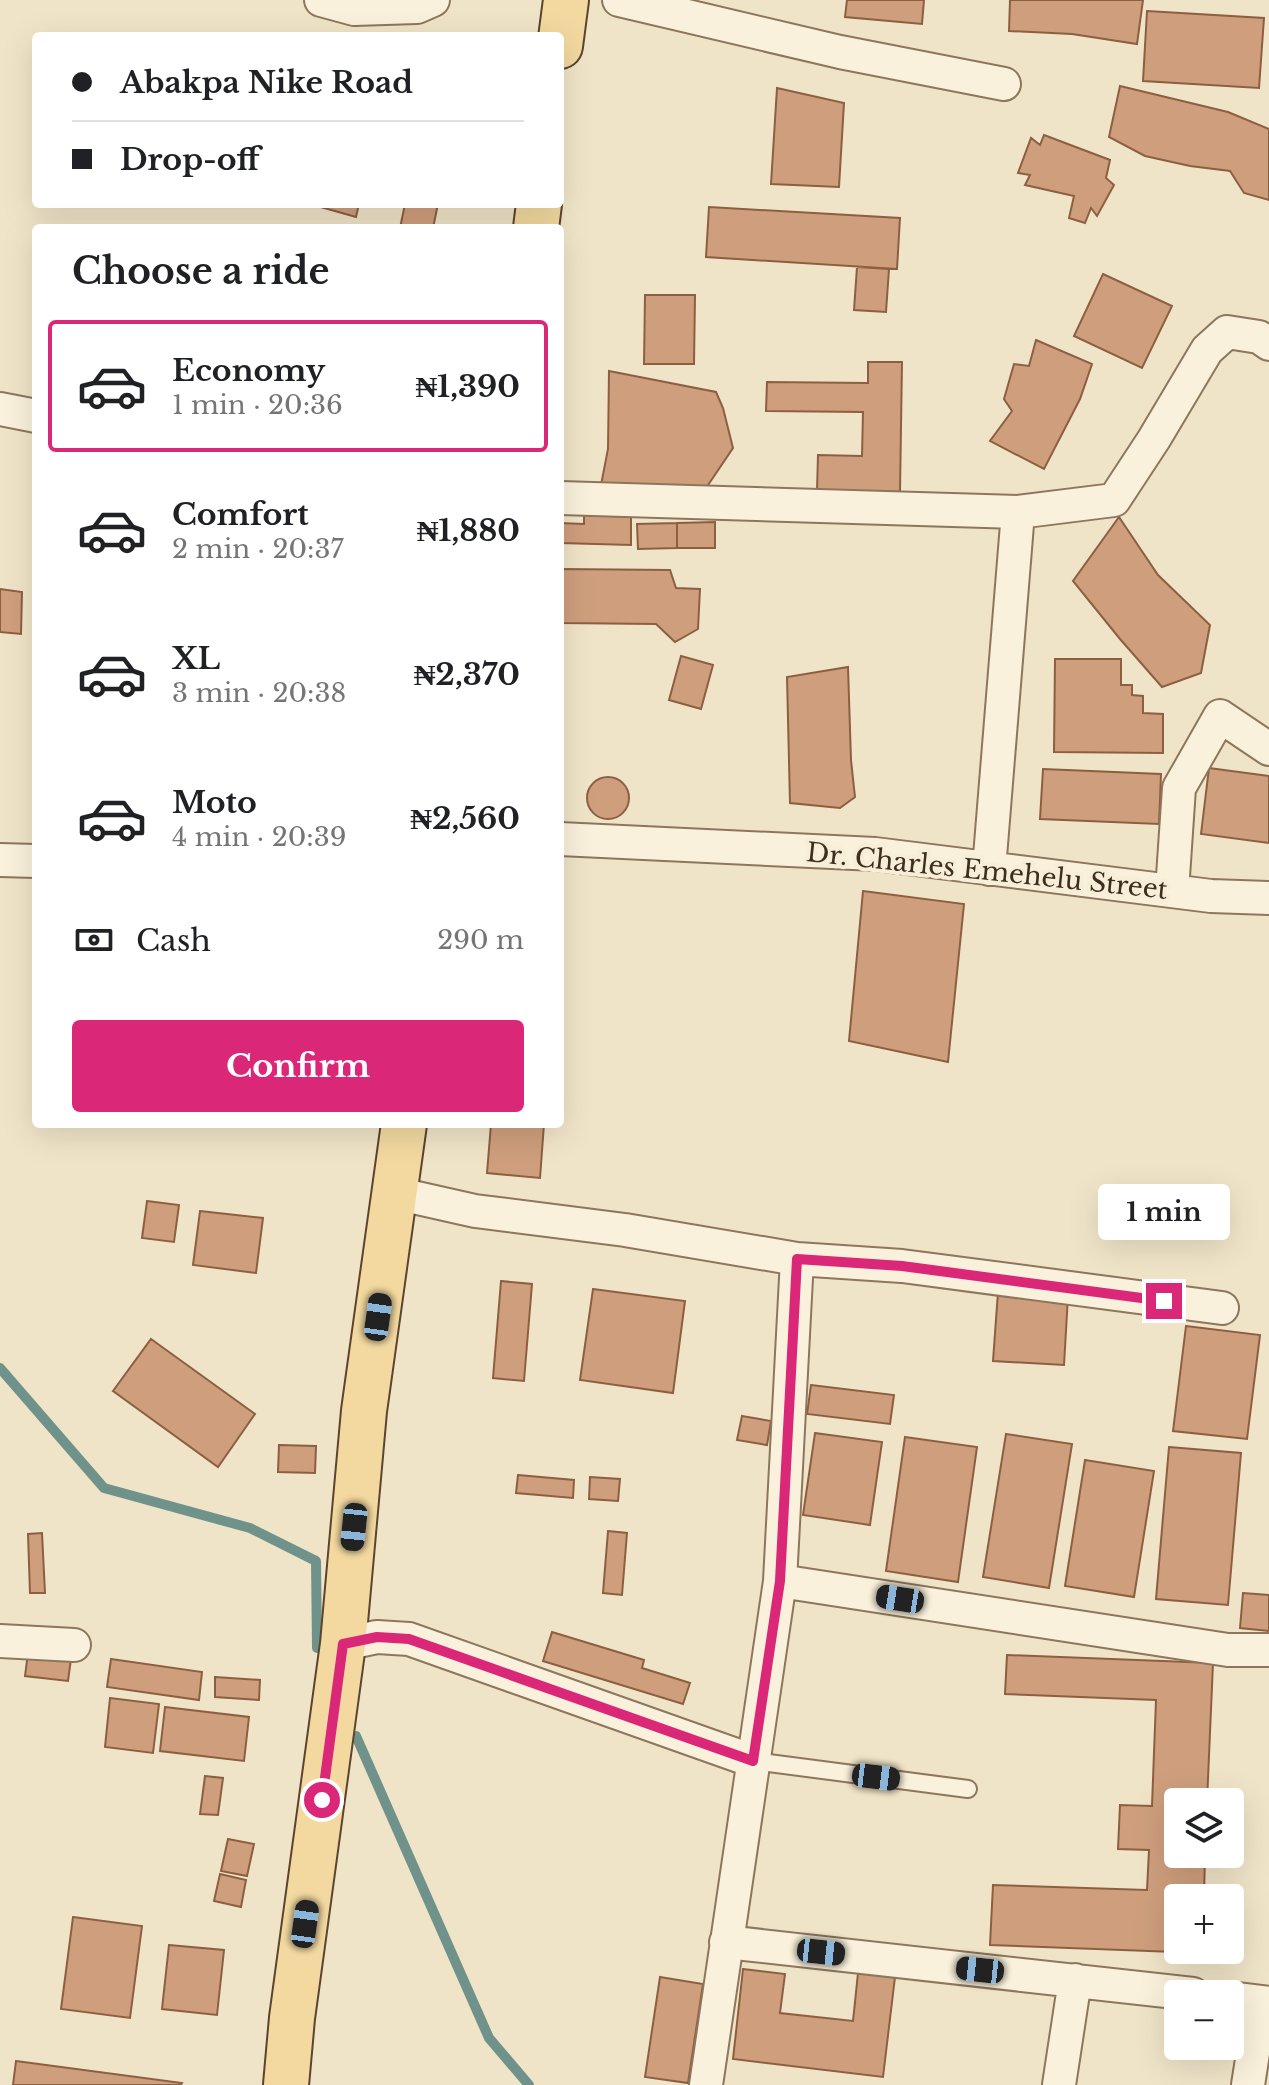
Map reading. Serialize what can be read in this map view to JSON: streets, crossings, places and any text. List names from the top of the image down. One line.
{"streets":{"street":["Dr. Charles Emehelu Street"]},"page":{"banner":["Abakpa Nike Road","Drop-off"],"heading":"Choose a ride","list":[{"name":"Economy","note":"1 min · 20:36","value":"₦1,390"},{"name":"Comfort","note":"2 min · 20:37","value":"₦1,880"},{"name":"XL","note":"3 min · 20:38","value":"₦2,370"},{"name":"Moto","note":"4 min · 20:39","value":"₦2,560"}],"pay":["Cash","290 m"],"buttons":"Confirm","bubble":"1 min","map_buttons":["+","−"]}}
